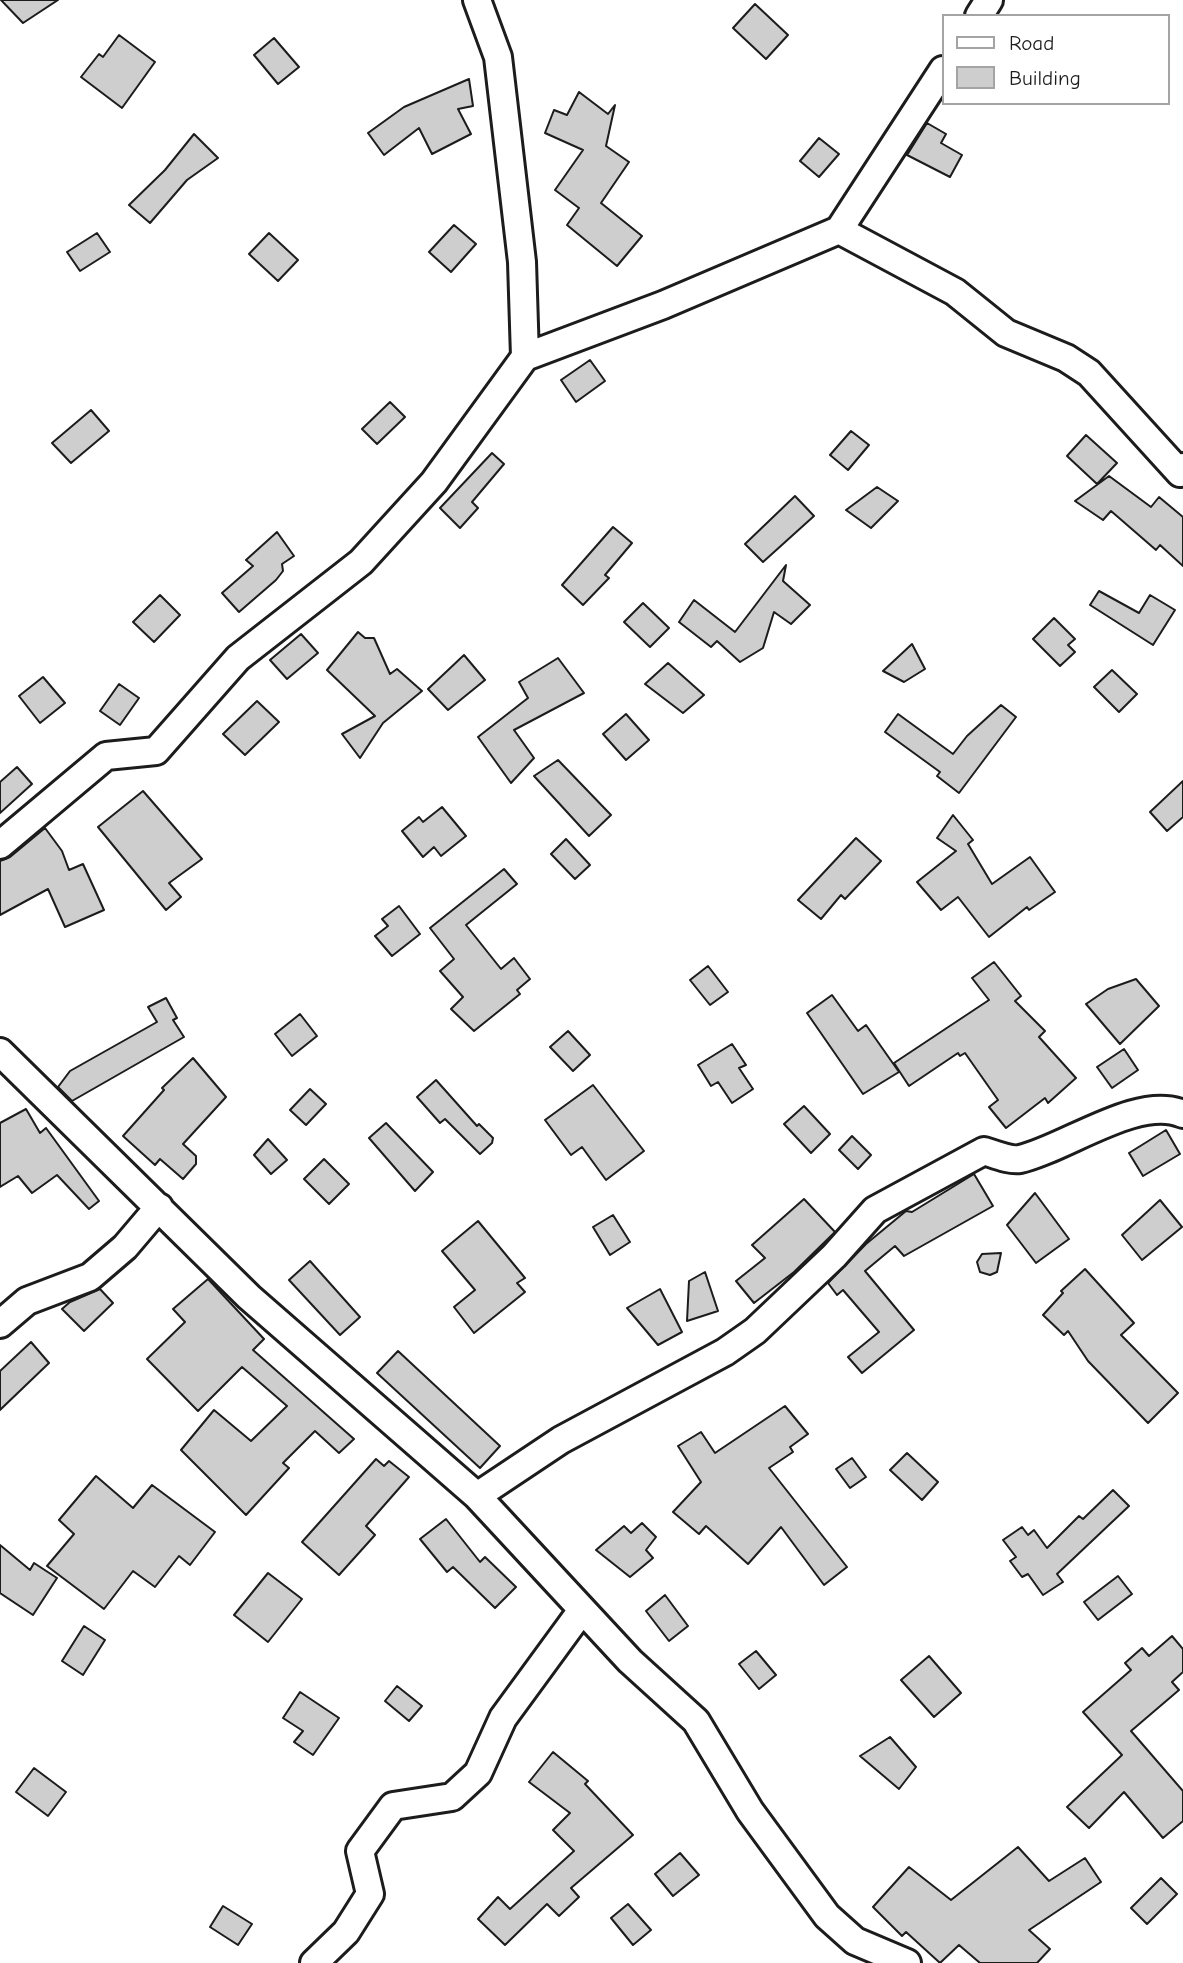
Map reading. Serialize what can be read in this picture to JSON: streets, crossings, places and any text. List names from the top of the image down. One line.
{"legend":["Road","Building"]}
